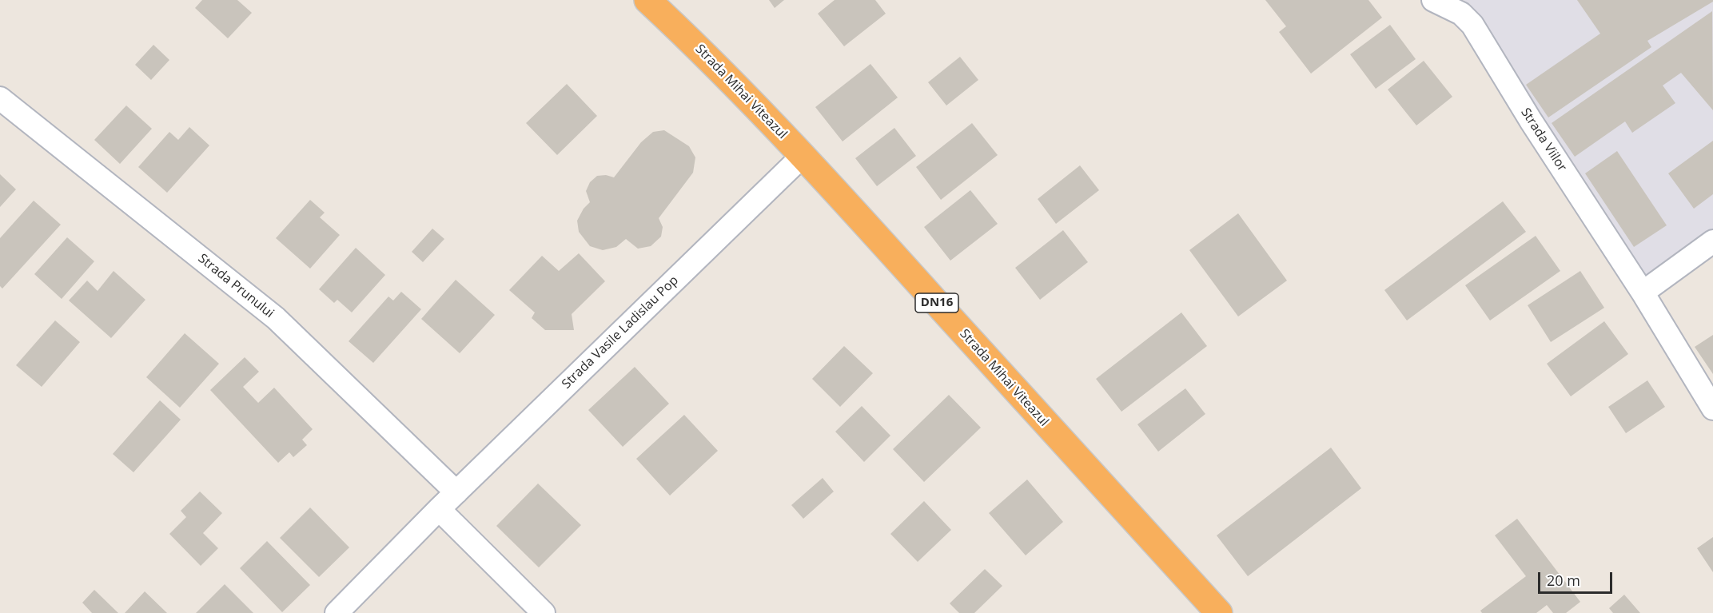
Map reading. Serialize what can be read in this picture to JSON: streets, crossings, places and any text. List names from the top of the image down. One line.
{"streets":{"highway":["Strada Mihai Viteazul","DN16"],"street":["Strada Viilor","Strada Prunului","Strada Vasile Ladislau Pop"]},"crossings":[["Strada Mihai Viteazul","Strada Vasile Ladislau Pop"],["Strada Prunului","Strada Vasile Ladislau Pop"]],"scale_bar":"20 m"}
